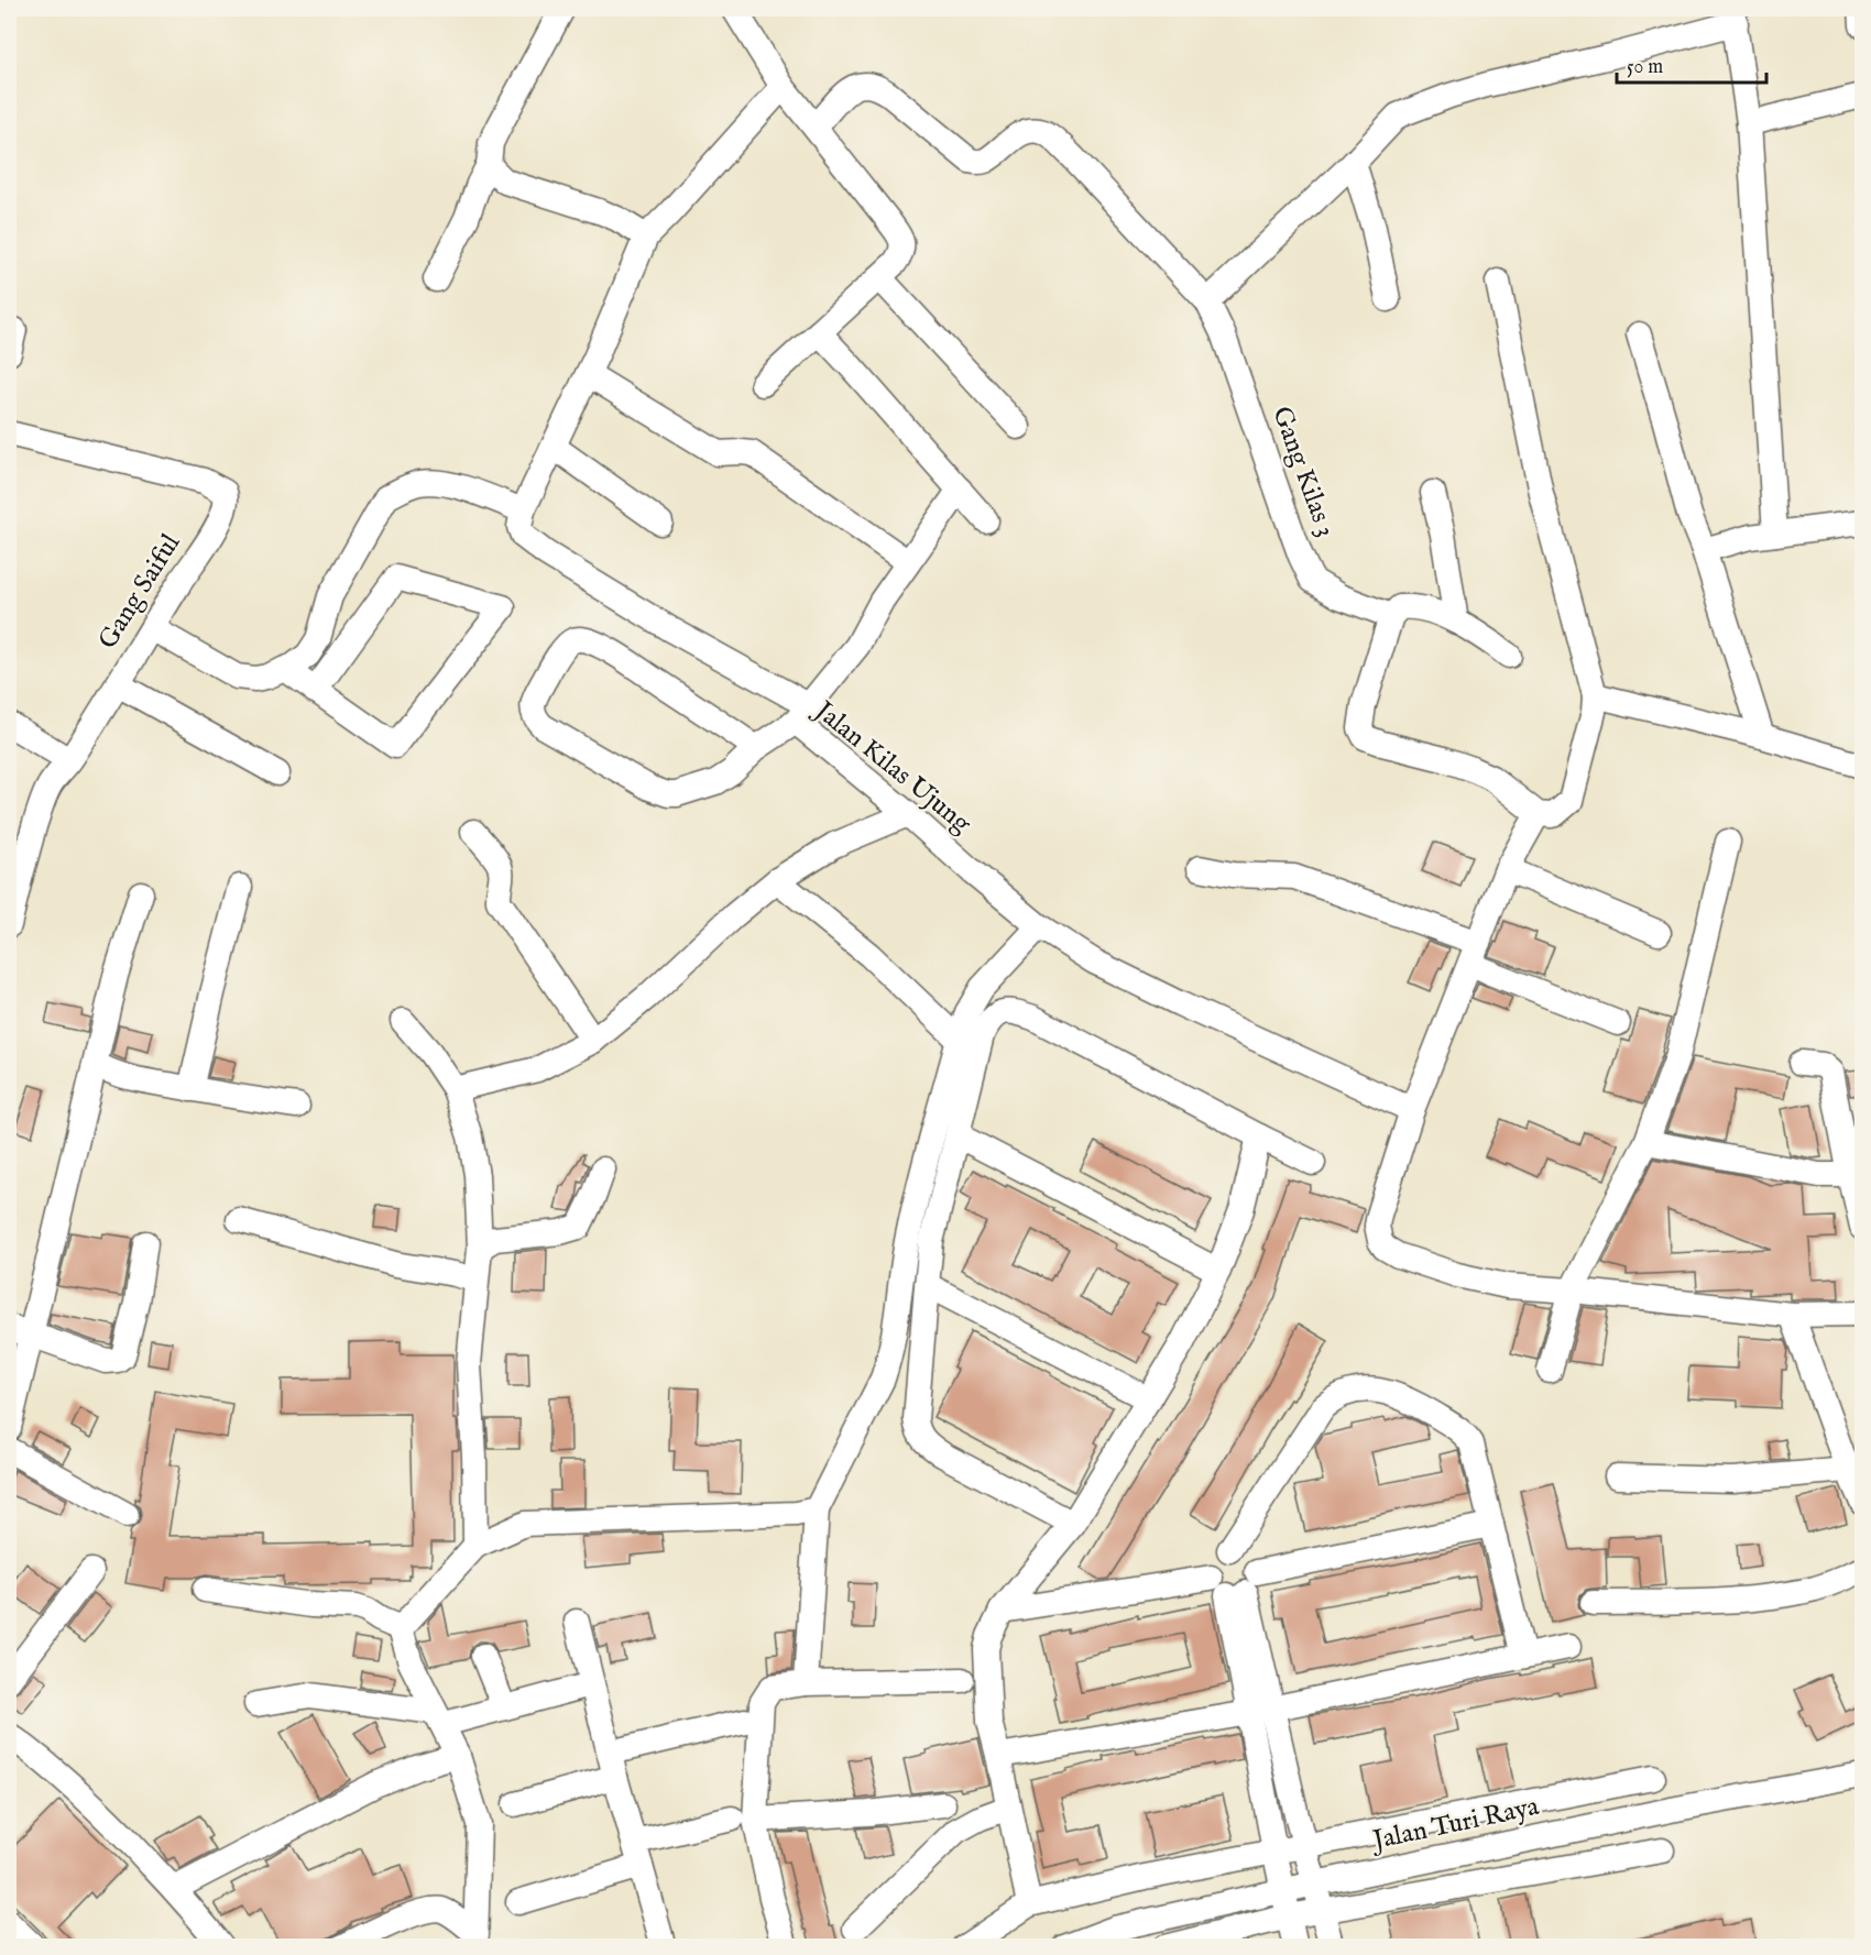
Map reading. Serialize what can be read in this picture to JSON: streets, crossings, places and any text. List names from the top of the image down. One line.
{"streets":{"street":["Gang Kilas 3","Gang Saiful","Jalan Kilas Ujung","Jalan Turi Raya"]},"scale_bar":"50 m"}
